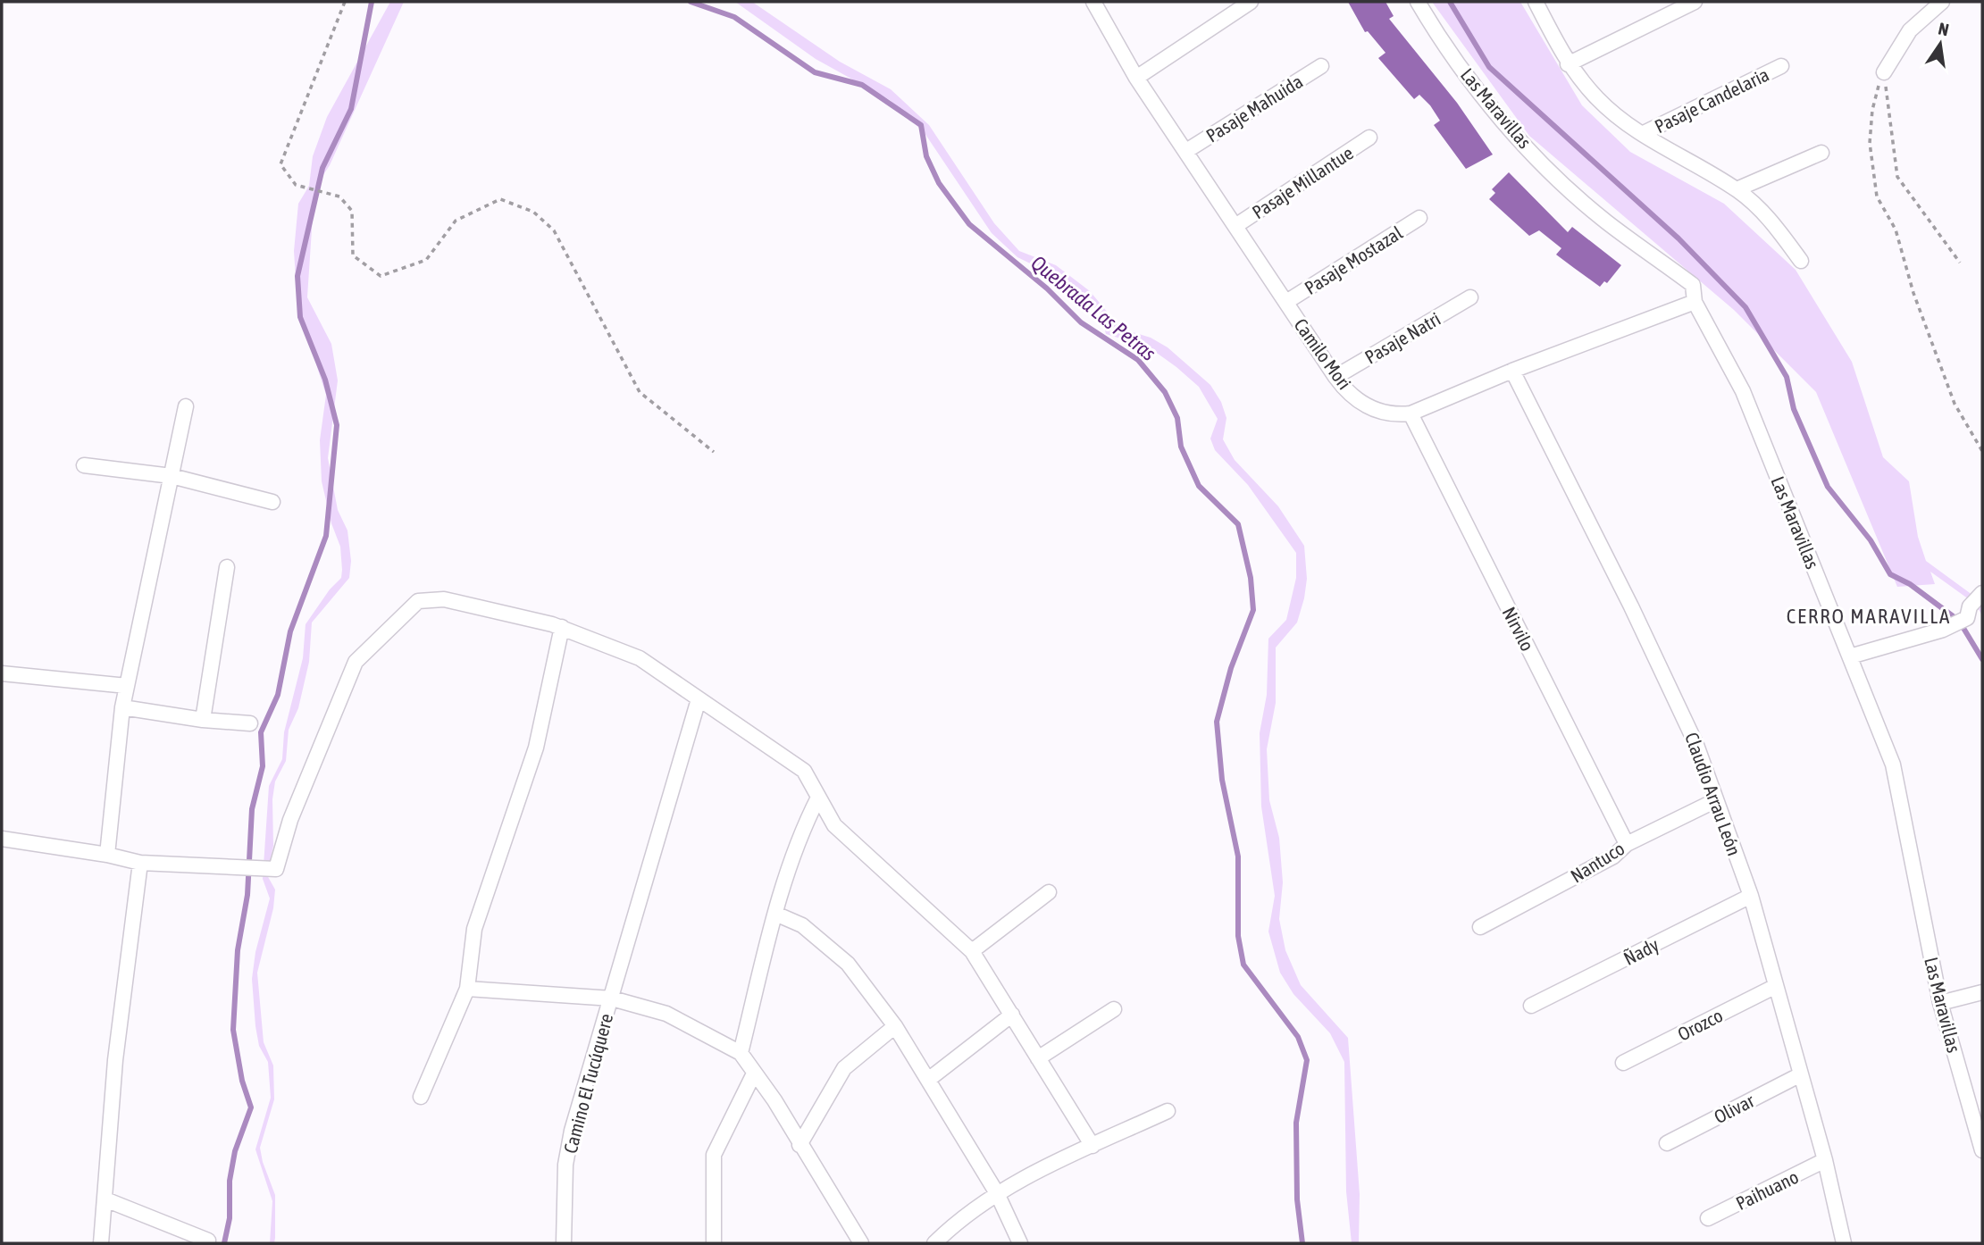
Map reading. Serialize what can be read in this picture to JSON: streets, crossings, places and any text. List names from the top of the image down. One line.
{"streets":{"street":["Pasaje Candelaria","Pasaje Mahuida","Las Maravillas","Pasaje Millantue","Pasaje Mostazal","Pasaje Natri","Camilo Mori","Nirvilo","Claudio Arrau León","Nantuco","Ñady","Orozco","Camino El Tucúquere","Olivar","Paihuano"]},"crossings":[["Pasaje Mahuida","Camilo Mori"],["Las Maravillas","Camilo Mori"],["Pasaje Millantue","Camilo Mori"],["Pasaje Mostazal","Camilo Mori"],["Pasaje Natri","Camilo Mori"],["Camilo Mori","Nirvilo"],["Camilo Mori","Claudio Arrau León"],["Nirvilo","Nantuco"],["Claudio Arrau León","Nantuco"],["Claudio Arrau León","Ñady"],["Claudio Arrau León","Orozco"],["Claudio Arrau León","Olivar"],["Claudio Arrau León","Paihuano"]],"districts":["CERRO MARAVILLA"],"water":["Quebrada Las Petras"],"north":"top"}
